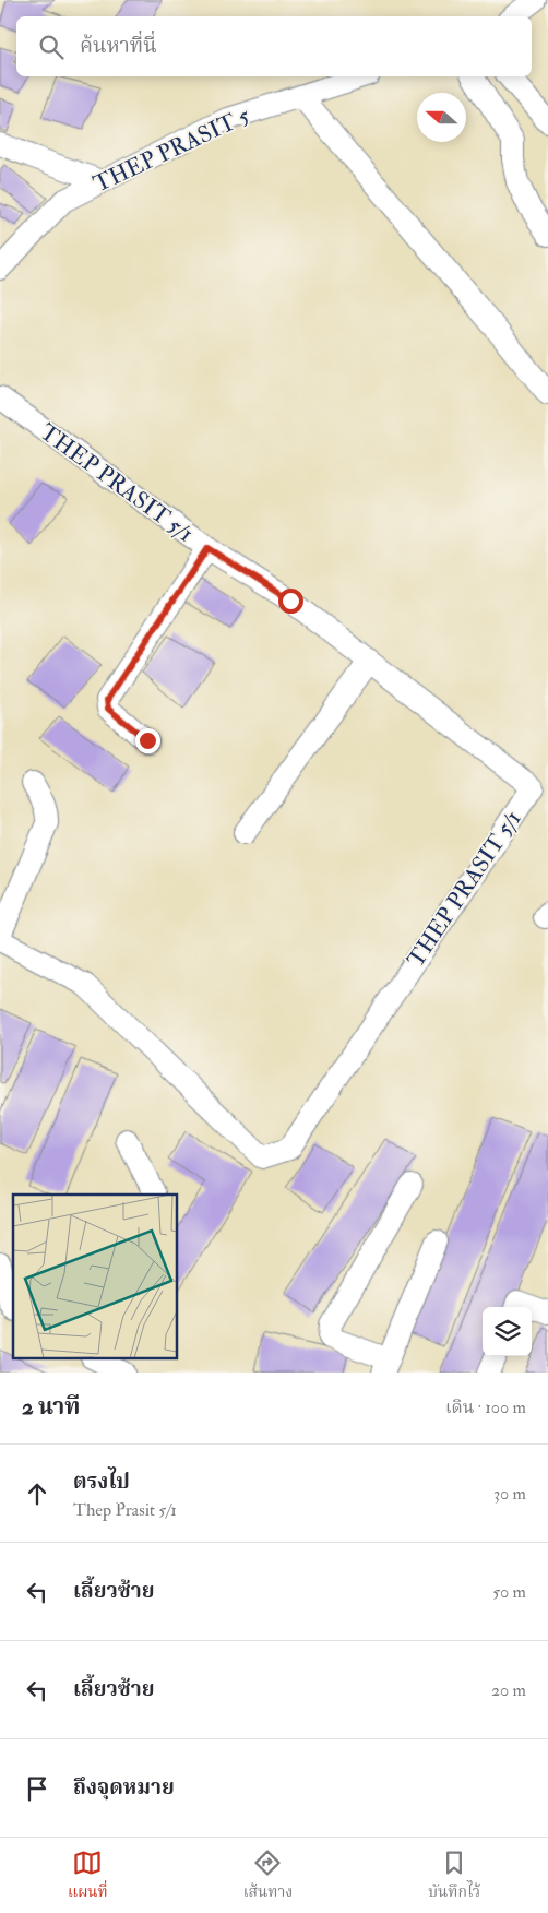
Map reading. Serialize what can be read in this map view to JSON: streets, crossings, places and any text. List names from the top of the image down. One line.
{"streets":{"street":["THEP PRASIT 5","THEP PRASIT 5/1"]},"north":"left","page":{"search":"ค้นหาที่นี่","heading":["2 นาที","เดิน · 100 m"],"list":[["ตรงไป","Thep Prasit 5/1","30 m"],["เลี้ยวซ้าย","50 m"],["เลี้ยวซ้าย","20 m"],"ถึงจุดหมาย"],"nav":["แผนที่","เส้นทาง","บันทึกไว้"]}}
